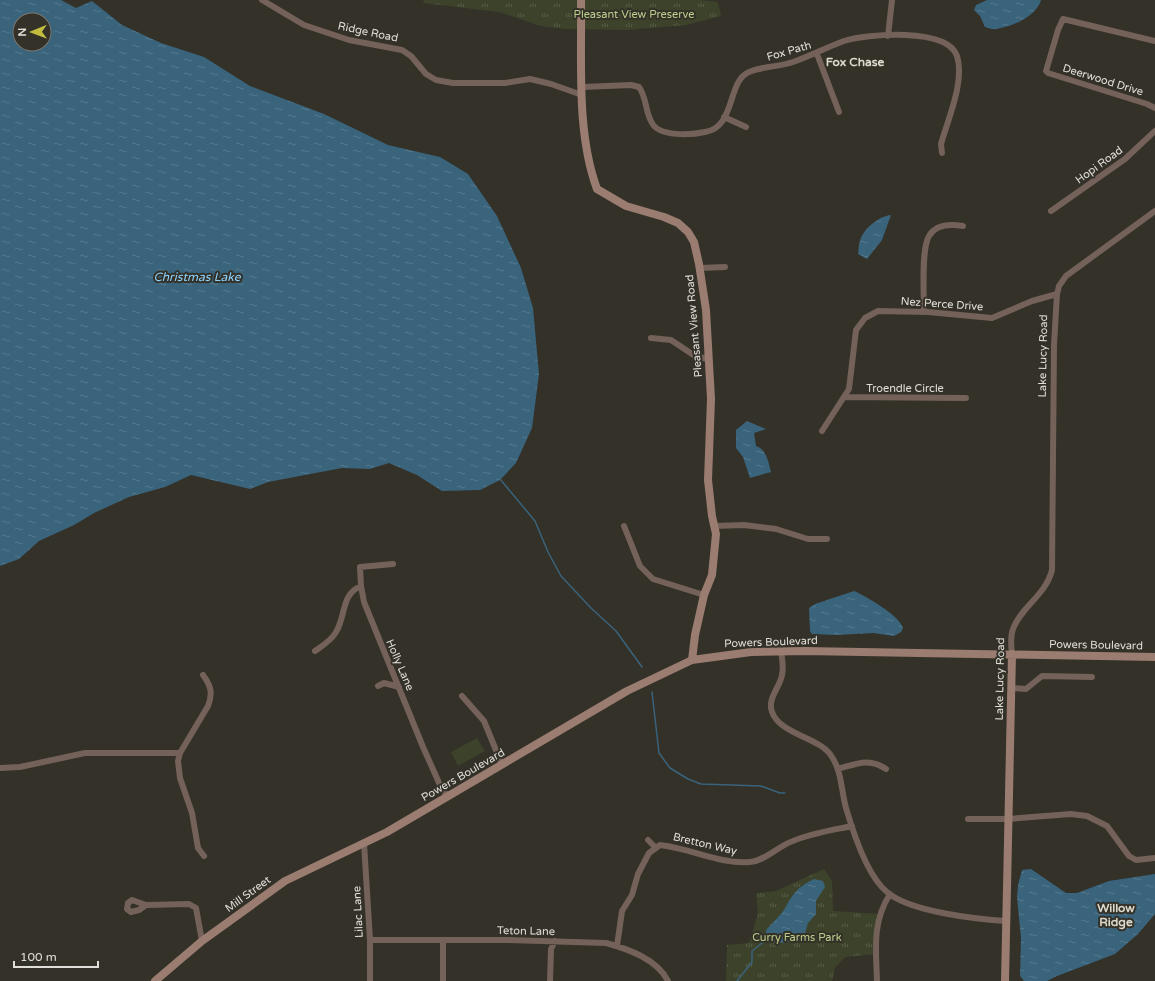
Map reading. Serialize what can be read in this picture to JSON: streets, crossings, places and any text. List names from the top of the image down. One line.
{"streets":{"main road":["Pleasant View Road","Lake Lucy Road","Powers Boulevard","Mill Street"],"street":["Ridge Road","Fox Path","Deerwood Drive","Hopi Road","Nez Perce Drive","Troendle Circle","Holly Lane","Bretton Way","Lilac Lane","Teton Lane"]},"crossings":[["Ridge Road","Fox Path"],["Ridge Road","Pleasant View Road"],["Fox Path","Pleasant View Road"],["Nez Perce Drive","Lake Lucy Road"],["Nez Perce Drive","Troendle Circle"],["Pleasant View Road","Powers Boulevard"],["Lake Lucy Road","Powers Boulevard"],["Powers Boulevard","Holly Lane"],["Powers Boulevard","Mill Street"],["Powers Boulevard","Lilac Lane"],["Mill Street","Lilac Lane"],["Lilac Lane","Teton Lane"]],"districts":["Fox Chase","Willow Ridge"],"water":["Christmas Lake"],"parks":["Pleasant View Preserve","Curry Farms Park"],"scale_bar":"100 m","north":"left"}
